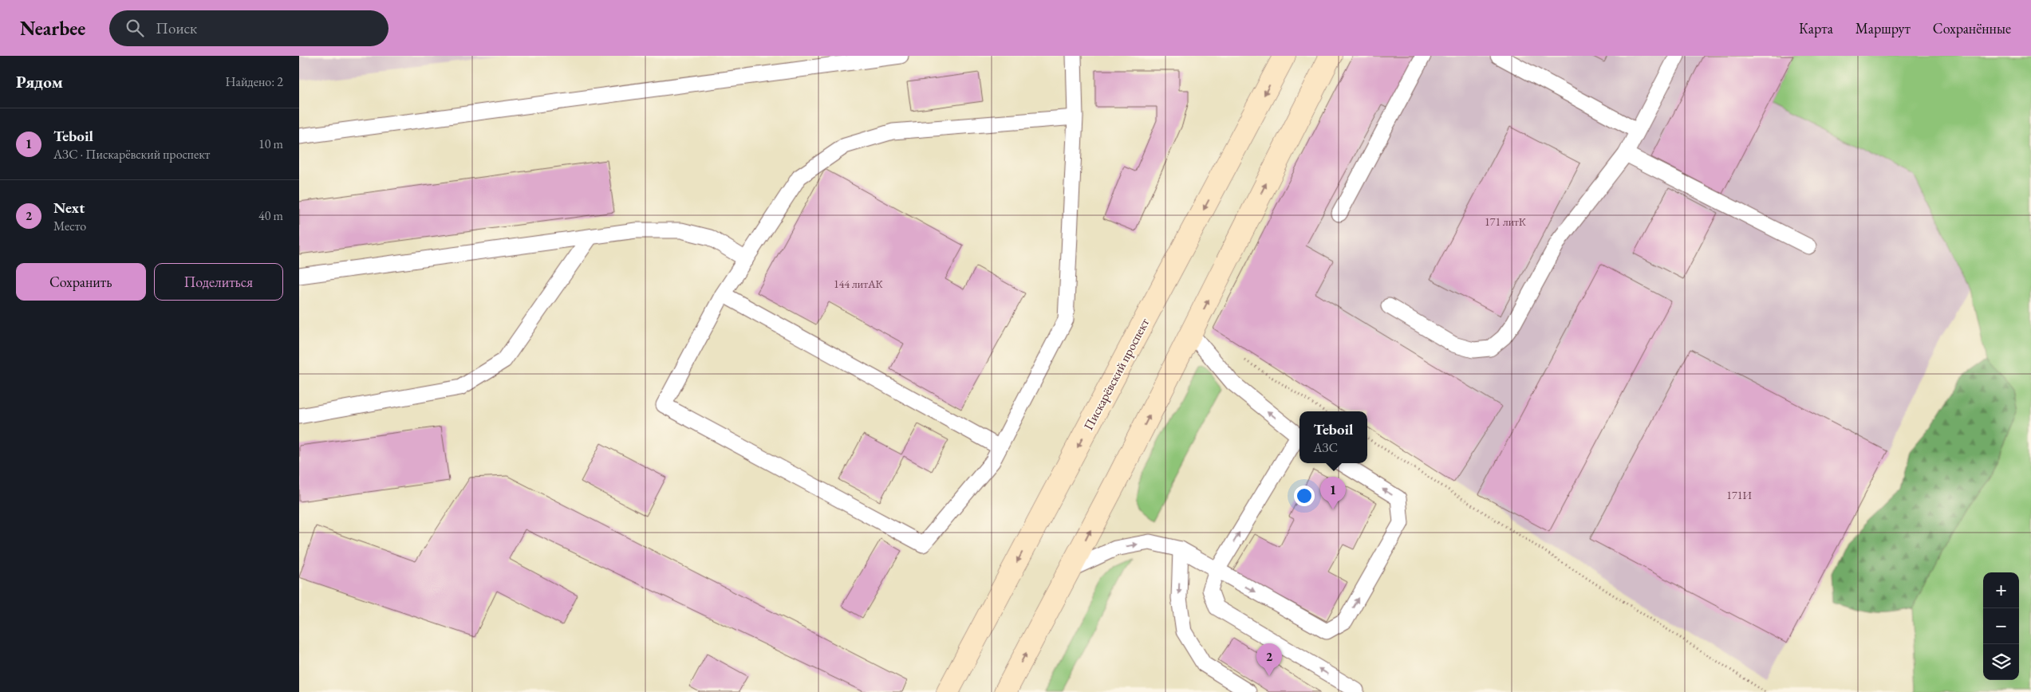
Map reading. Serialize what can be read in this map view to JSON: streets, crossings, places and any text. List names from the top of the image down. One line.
{"streets":{"main road":["Пискарёвский проспект"]},"house_numbers":["171 литК","144 литАК","171И"],"page":{"header":"Nearbee","search":"Поиск","nav":["Карта","Маршрут","Сохранённые"],"heading":["Рядом","Найдено: 2"],"list":[{"mark":"1","name":"Teboil","note":"АЗС · Пискарёвский проспект","value":"10 m"},{"mark":"2","name":"Next","note":"Место","value":"40 m"}],"buttons":["Сохранить","Поделиться"],"popup":["Teboil","АЗС"],"pins":["1","2"],"map_buttons":["+","−"]}}
